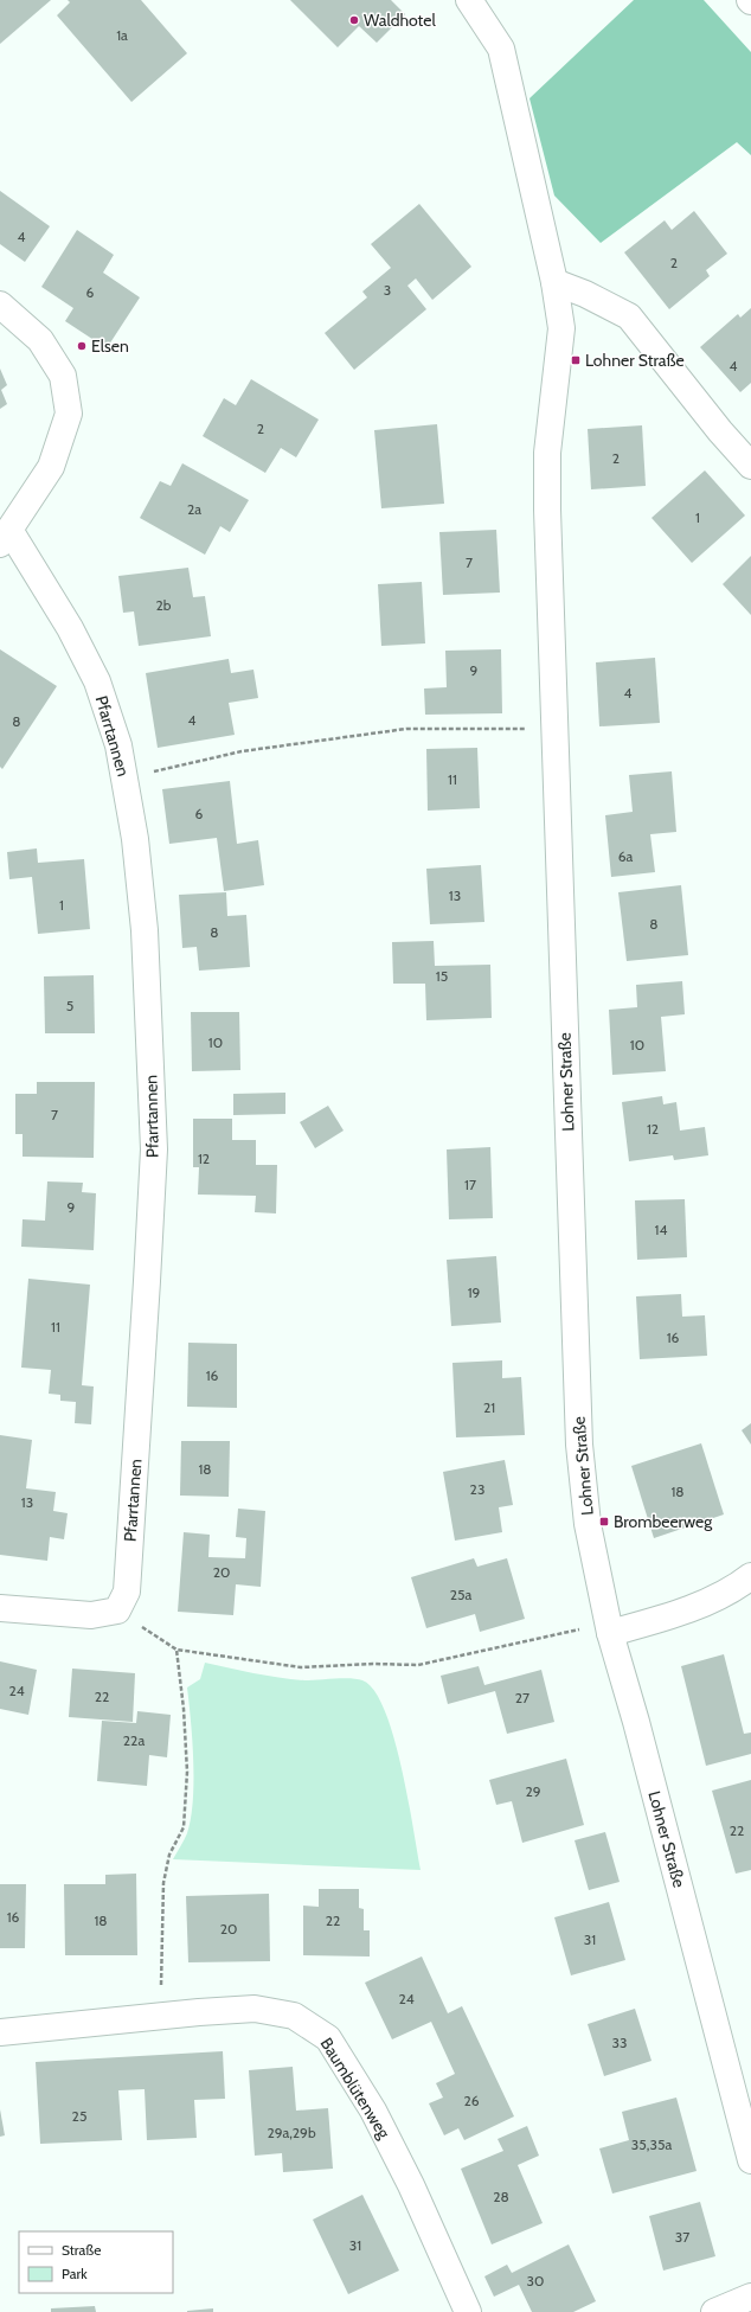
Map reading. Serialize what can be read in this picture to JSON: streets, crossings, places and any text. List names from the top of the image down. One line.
{"streets":{"street":["Pfarrtannen","Lohner Straße","Baumblütenweg"]},"places":{"other":["Waldhotel","Elsen"],"transit":["Lohner Straße","Brombeerweg"]},"house_numbers":["1a","4","2","3","6","4","2","2","2a","1","7","2b","9","4","4","8","11","6","6a","13","1","8","8","15","5","10","10","7","12","12","17","9","14","19","11","16","16","21","18","23","18","13","20","25a","24","22","27","22a","29","22","16","18","22","20","31","24","33","26","25","29a,29b","35,35a","28","37","31","30"],"legend":["Straße","Park"]}
